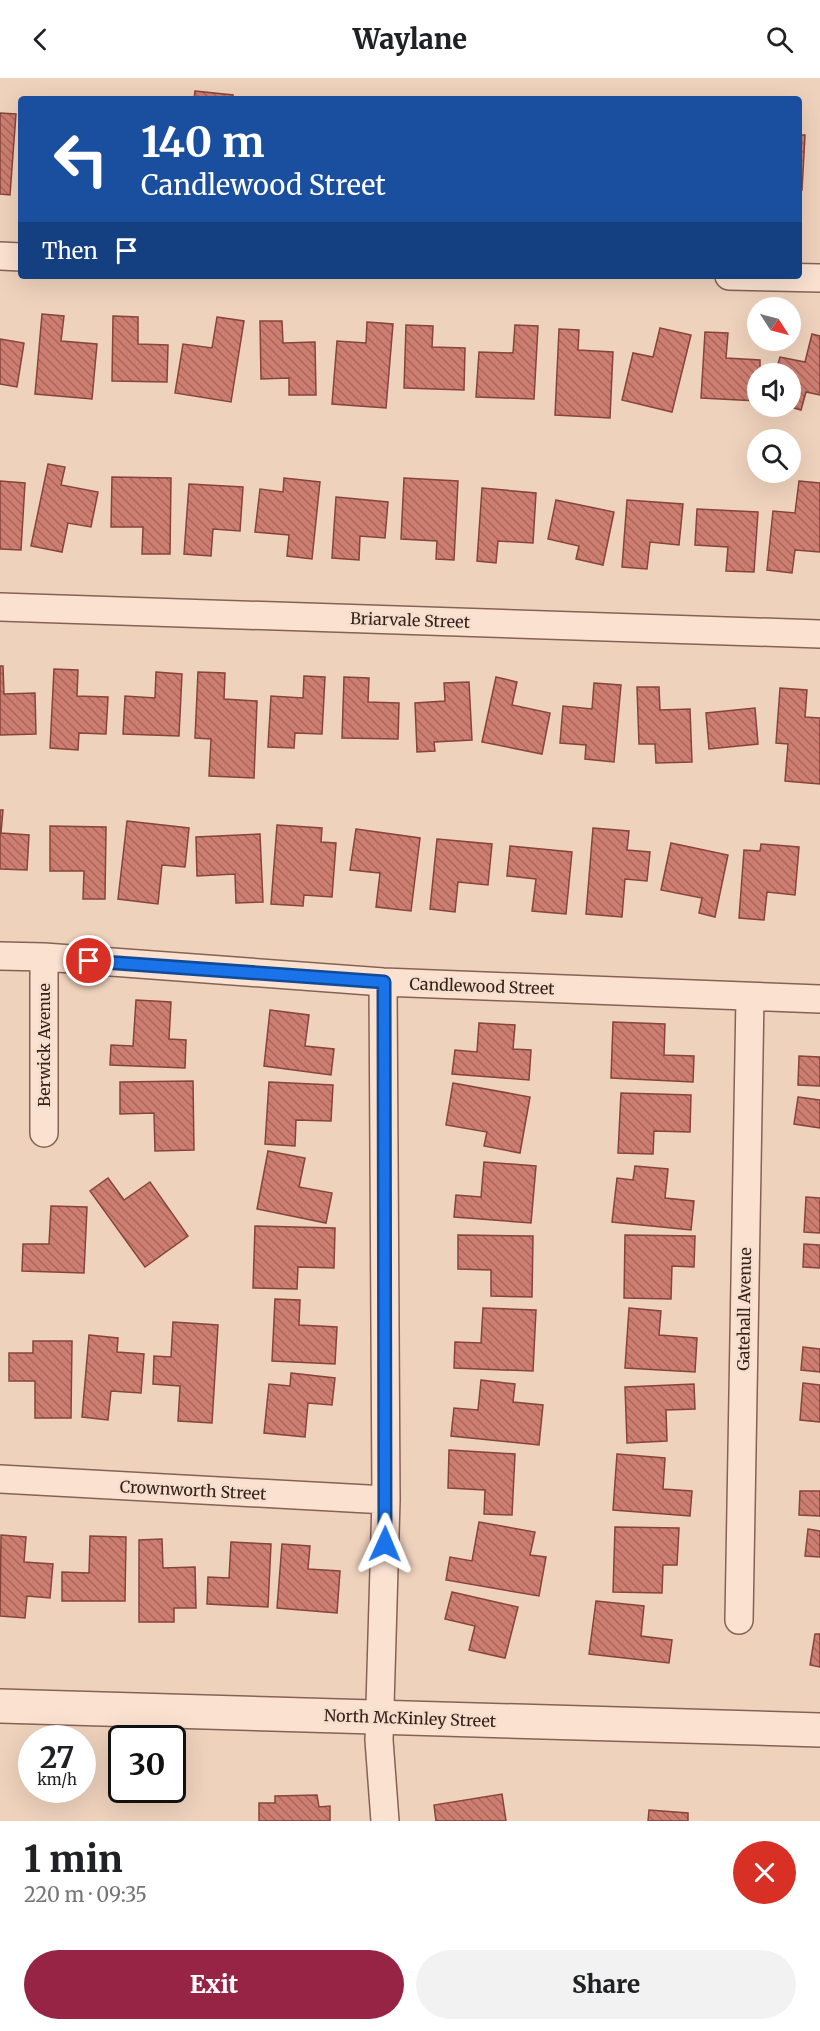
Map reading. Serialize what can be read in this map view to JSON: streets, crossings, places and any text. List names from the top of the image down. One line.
{"streets":{"street":["Briarvale Street","Candlewood Street","Berwick Avenue","Gatehall Avenue","Crownworth Street","North McKinley Street"]},"crossings":[["Candlewood Street","Berwick Avenue"],["Candlewood Street","Gatehall Avenue"]],"north":"bottom right","page":{"header":"Waylane","turn":["140 m","Candlewood Street"],"then":"Then","speed":"27 km/h","limit":"30","heading":["1 min","220 m · 09:35"],"buttons":["Exit","Share"]}}
